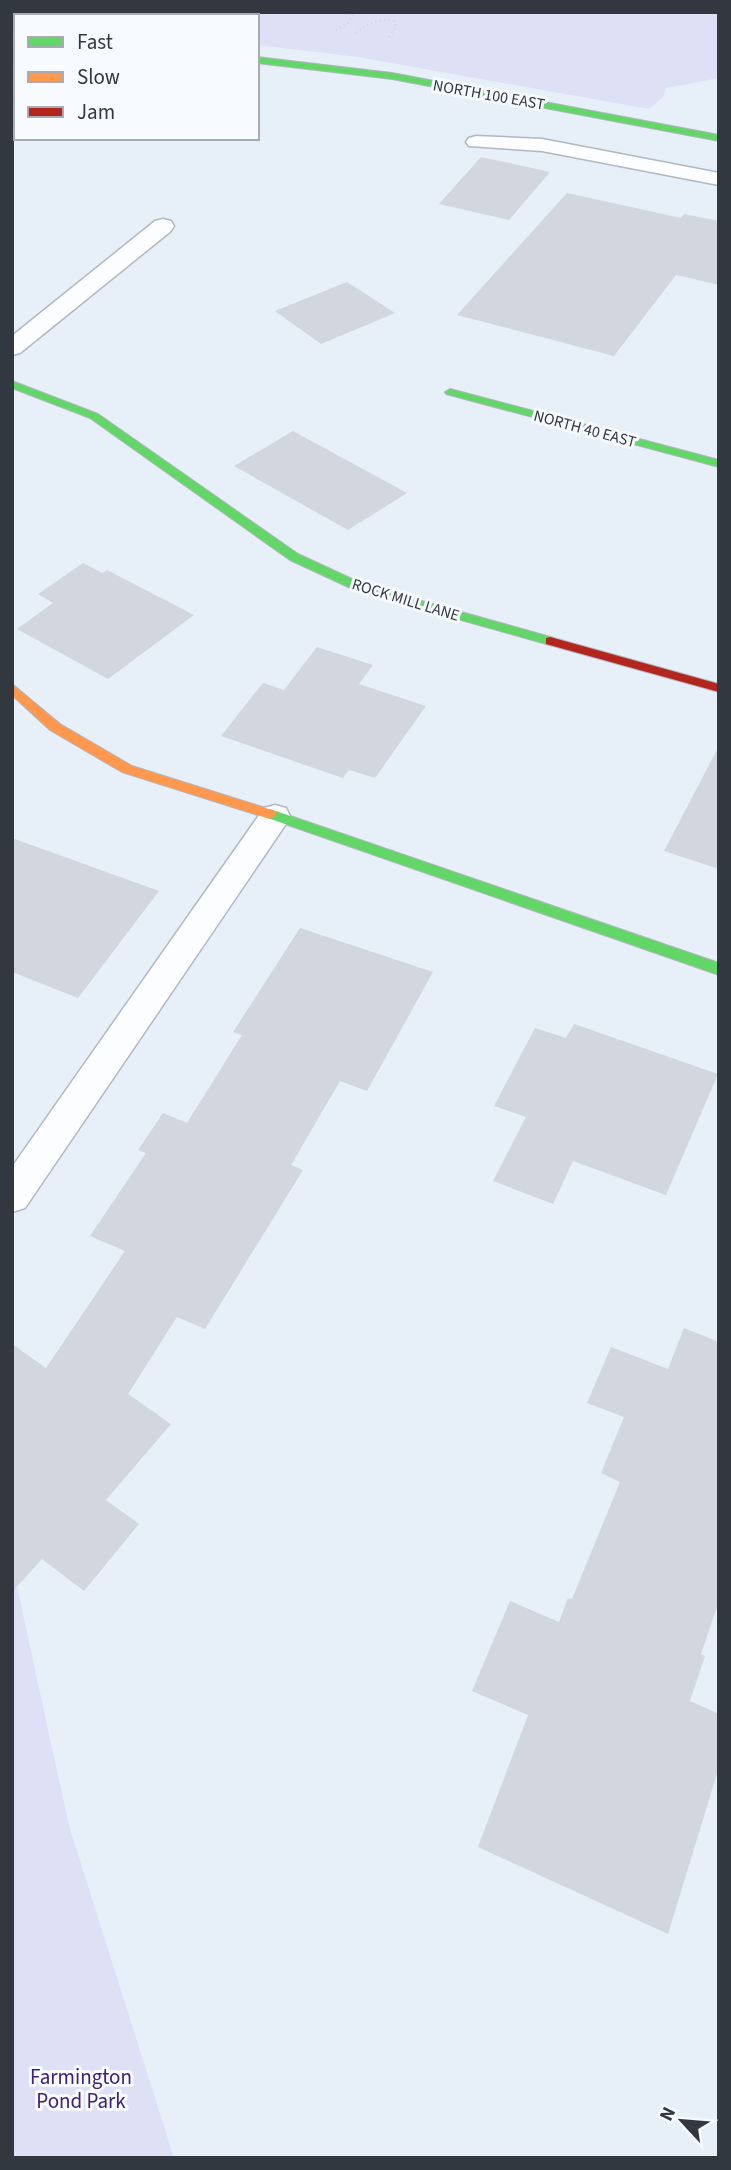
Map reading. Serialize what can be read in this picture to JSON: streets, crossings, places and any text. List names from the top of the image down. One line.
{"streets":{"street":["NORTH 100 EAST","NORTH 40 EAST","ROCK MILL LANE"]},"parks":["Farmington Pond Park"],"legend":["Fast","Slow","Jam"],"north":"top left"}
